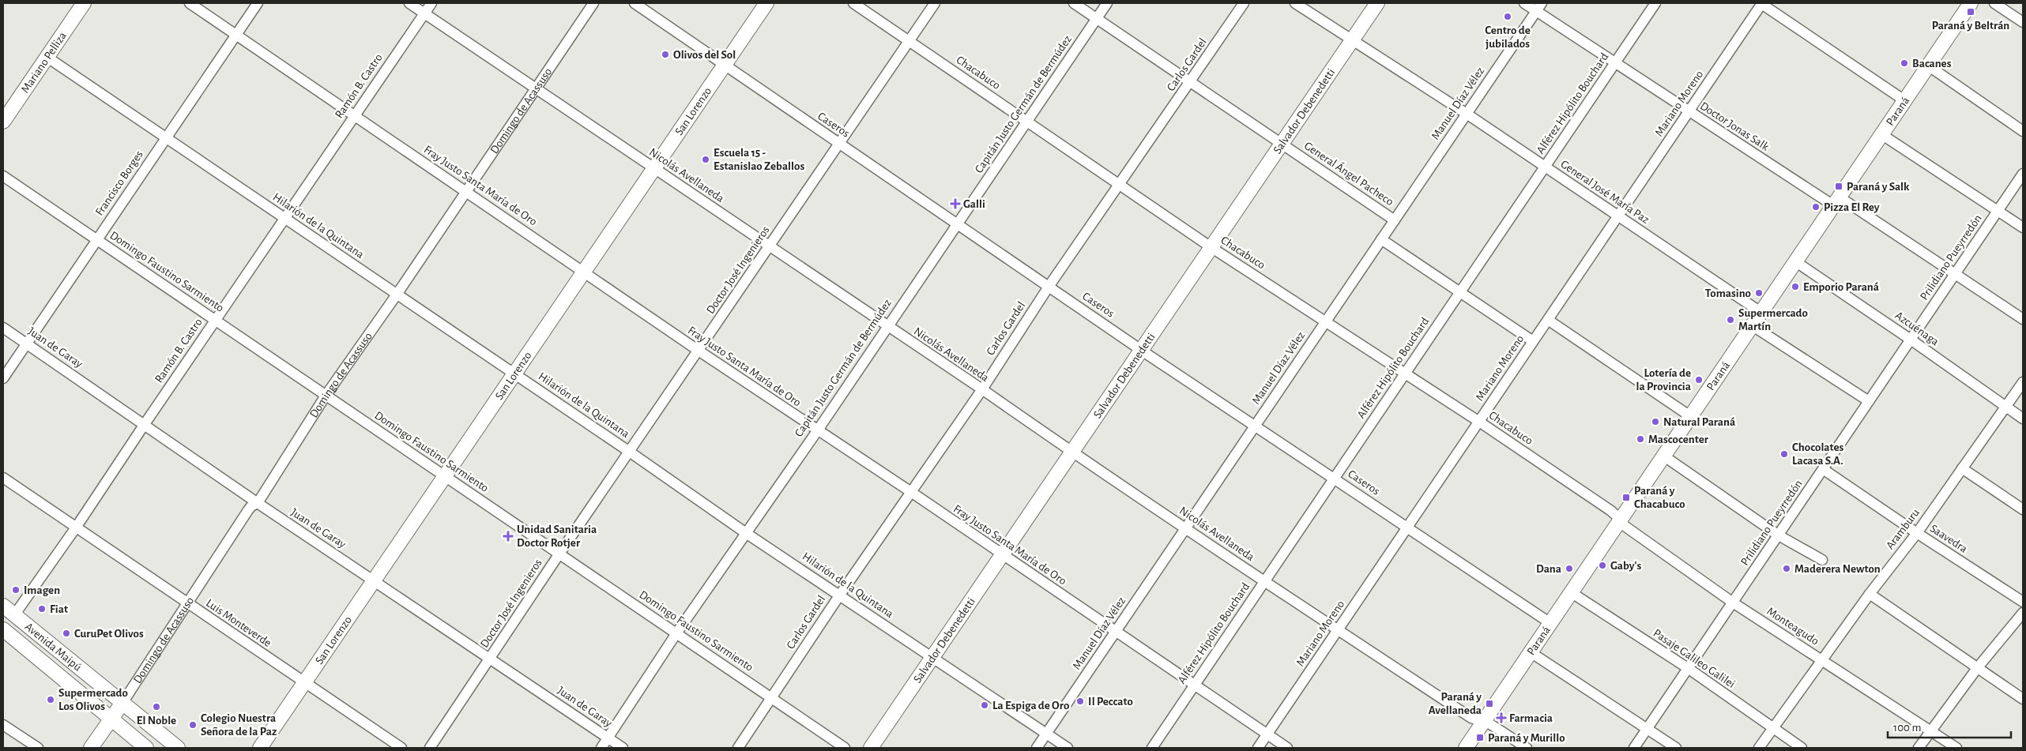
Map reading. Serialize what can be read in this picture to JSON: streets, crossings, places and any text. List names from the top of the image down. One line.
{"streets":{"street":["Mariano Pelliza","Carlos Gardel","Chacabuco","Ramón B. Castro","Manuel Díaz Vélez","Alférez Hipólito Bouchard","Mariano Moreno","Capitán Justo Germán de Bermúdez","Domingo de Acassuso","Paraná","San Lorenzo","Salvador Debenedetti","Caseros","Doctor Jonas Salk","General Ángel Pacheco","Nicolás Avellaneda","Francisco Borges","Fray Justo Santa María de Oro","General José María Paz","Hilarión de la Quintana","Prilidiano Pueyrredón","Doctor José Ingenieros","Domingo Faustino Sarmiento","Azcuénaga","Juan de Garay","Aramburu","Saavedra","Luis Monteverde","Monteagudo","Avenida Maipú","Pasaje Galileo Galilei"]},"crossings":[["Mariano Pelliza","Hilarión de la Quintana"],["Carlos Gardel","Chacabuco"],["Carlos Gardel","Caseros"],["Carlos Gardel","General Ángel Pacheco"],["Carlos Gardel","Nicolás Avellaneda"],["Carlos Gardel","Fray Justo Santa María de Oro"],["Carlos Gardel","Hilarión de la Quintana"],["Carlos Gardel","Domingo Faustino Sarmiento"],["Chacabuco","Manuel Díaz Vélez"],["Chacabuco","Alférez Hipólito Bouchard"],["Chacabuco","Mariano Moreno"],["Chacabuco","Capitán Justo Germán de Bermúdez"],["Chacabuco","Paraná"],["Chacabuco","Salvador Debenedetti"],["Chacabuco","Doctor José Ingenieros"],["Chacabuco","Monteagudo"],["Ramón B. Castro","Nicolás Avellaneda"],["Ramón B. Castro","Fray Justo Santa María de Oro"],["Ramón B. Castro","Hilarión de la Quintana"],["Ramón B. Castro","Domingo Faustino Sarmiento"],["Ramón B. Castro","Juan de Garay"],["Ramón B. Castro","Luis Monteverde"],["Ramón B. Castro","Avenida Maipú"],["Manuel Díaz Vélez","Caseros"],["Manuel Díaz Vélez","Doctor Jonas Salk"],["Manuel Díaz Vélez","General Ángel Pacheco"],["Manuel Díaz Vélez","Nicolás Avellaneda"],["Manuel Díaz Vélez","Fray Justo Santa María de Oro"],["Manuel Díaz Vélez","General José María Paz"],["Manuel Díaz Vélez","Hilarión de la Quintana"],["Alférez Hipólito Bouchard","Caseros"],["Alférez Hipólito Bouchard","Doctor Jonas Salk"],["Alférez Hipólito Bouchard","Nicolás Avellaneda"],["Alférez Hipólito Bouchard","Fray Justo Santa María de Oro"],["Alférez Hipólito Bouchard","General José María Paz"],["Mariano Moreno","Caseros"],["Mariano Moreno","Doctor Jonas Salk"],["Mariano Moreno","Nicolás Avellaneda"],["Mariano Moreno","Fray Justo Santa María de Oro"],["Mariano Moreno","General José María Paz"],["Capitán Justo Germán de Bermúdez","Caseros"],["Capitán Justo Germán de Bermúdez","General Ángel Pacheco"],["Capitán Justo Germán de Bermúdez","Nicolás Avellaneda"],["Capitán Justo Germán de Bermúdez","Fray Justo Santa María de Oro"],["Capitán Justo Germán de Bermúdez","Hilarión de la Quintana"],["Capitán Justo Germán de Bermúdez","Domingo Faustino Sarmiento"],["Capitán Justo Germán de Bermúdez","Juan de Garay"],["Domingo de Acassuso","Nicolás Avellaneda"],["Domingo de Acassuso","Fray Justo Santa María de Oro"],["Domingo de Acassuso","Hilarión de la Quintana"],["Domingo de Acassuso","Domingo Faustino Sarmiento"],["Domingo de Acassuso","Juan de Garay"],["Domingo de Acassuso","Luis Monteverde"],["Domingo de Acassuso","Avenida Maipú"],["Paraná","Caseros"],["Paraná","Doctor Jonas Salk"],["Paraná","Nicolás Avellaneda"],["Paraná","General José María Paz"],["Paraná","Azcuénaga"],["Paraná","Monteagudo"],["Paraná","Pasaje Galileo Galilei"],["San Lorenzo","Caseros"],["San Lorenzo","Nicolás Avellaneda"],["San Lorenzo","Fray Justo Santa María de Oro"],["San Lorenzo","Hilarión de la Quintana"],["San Lorenzo","Domingo Faustino Sarmiento"],["San Lorenzo","Juan de Garay"],["San Lorenzo","Luis Monteverde"],["Salvador Debenedetti","Caseros"],["Salvador Debenedetti","General Ángel Pacheco"],["Salvador Debenedetti","Nicolás Avellaneda"],["Salvador Debenedetti","Fray Justo Santa María de Oro"],["Salvador Debenedetti","General José María Paz"],["Salvador Debenedetti","Hilarión de la Quintana"],["Caseros","Doctor José Ingenieros"],["Doctor Jonas Salk","Prilidiano Pueyrredón"],["Nicolás Avellaneda","Doctor José Ingenieros"],["Francisco Borges","Fray Justo Santa María de Oro"],["Francisco Borges","Hilarión de la Quintana"],["Francisco Borges","Domingo Faustino Sarmiento"],["Francisco Borges","Juan de Garay"],["Fray Justo Santa María de Oro","Doctor José Ingenieros"],["Hilarión de la Quintana","Doctor José Ingenieros"],["Prilidiano Pueyrredón","Azcuénaga"],["Prilidiano Pueyrredón","Saavedra"],["Prilidiano Pueyrredón","Monteagudo"],["Prilidiano Pueyrredón","Pasaje Galileo Galilei"],["Doctor José Ingenieros","Domingo Faustino Sarmiento"],["Doctor José Ingenieros","Juan de Garay"],["Azcuénaga","Aramburu"],["Aramburu","Saavedra"],["Aramburu","Monteagudo"],["Aramburu","Pasaje Galileo Galilei"]],"places":{"transit":["Paraná y Beltrán","Paraná y Salk","Paraná y Chacabuco","Paraná y Avellaneda","Paraná y Murillo"],"other":["Centro de jubilados","Olivos del Sol","Bacanes","Escuela 15 - Estanislao Zeballos","Pizza El Rey","Emporio Paraná","Tomasino","Supermercado Martín","Lotería de la Provincia","Natural Paraná","Mascocenter","Chocolates Lacasa S.A.","Gaby's","Dana","Maderera Newton","Imagen","Fiat","CuruPet Olivos","Supermercado Los Olivos","Il Peccato","La Espiga de Oro","El Noble","Colegio Nuestra Señora de la Paz"],"health":["Galli","Unidad Sanitaria Doctor Rotjer","Farmacia"]},"scale_bar":"100 m"}
